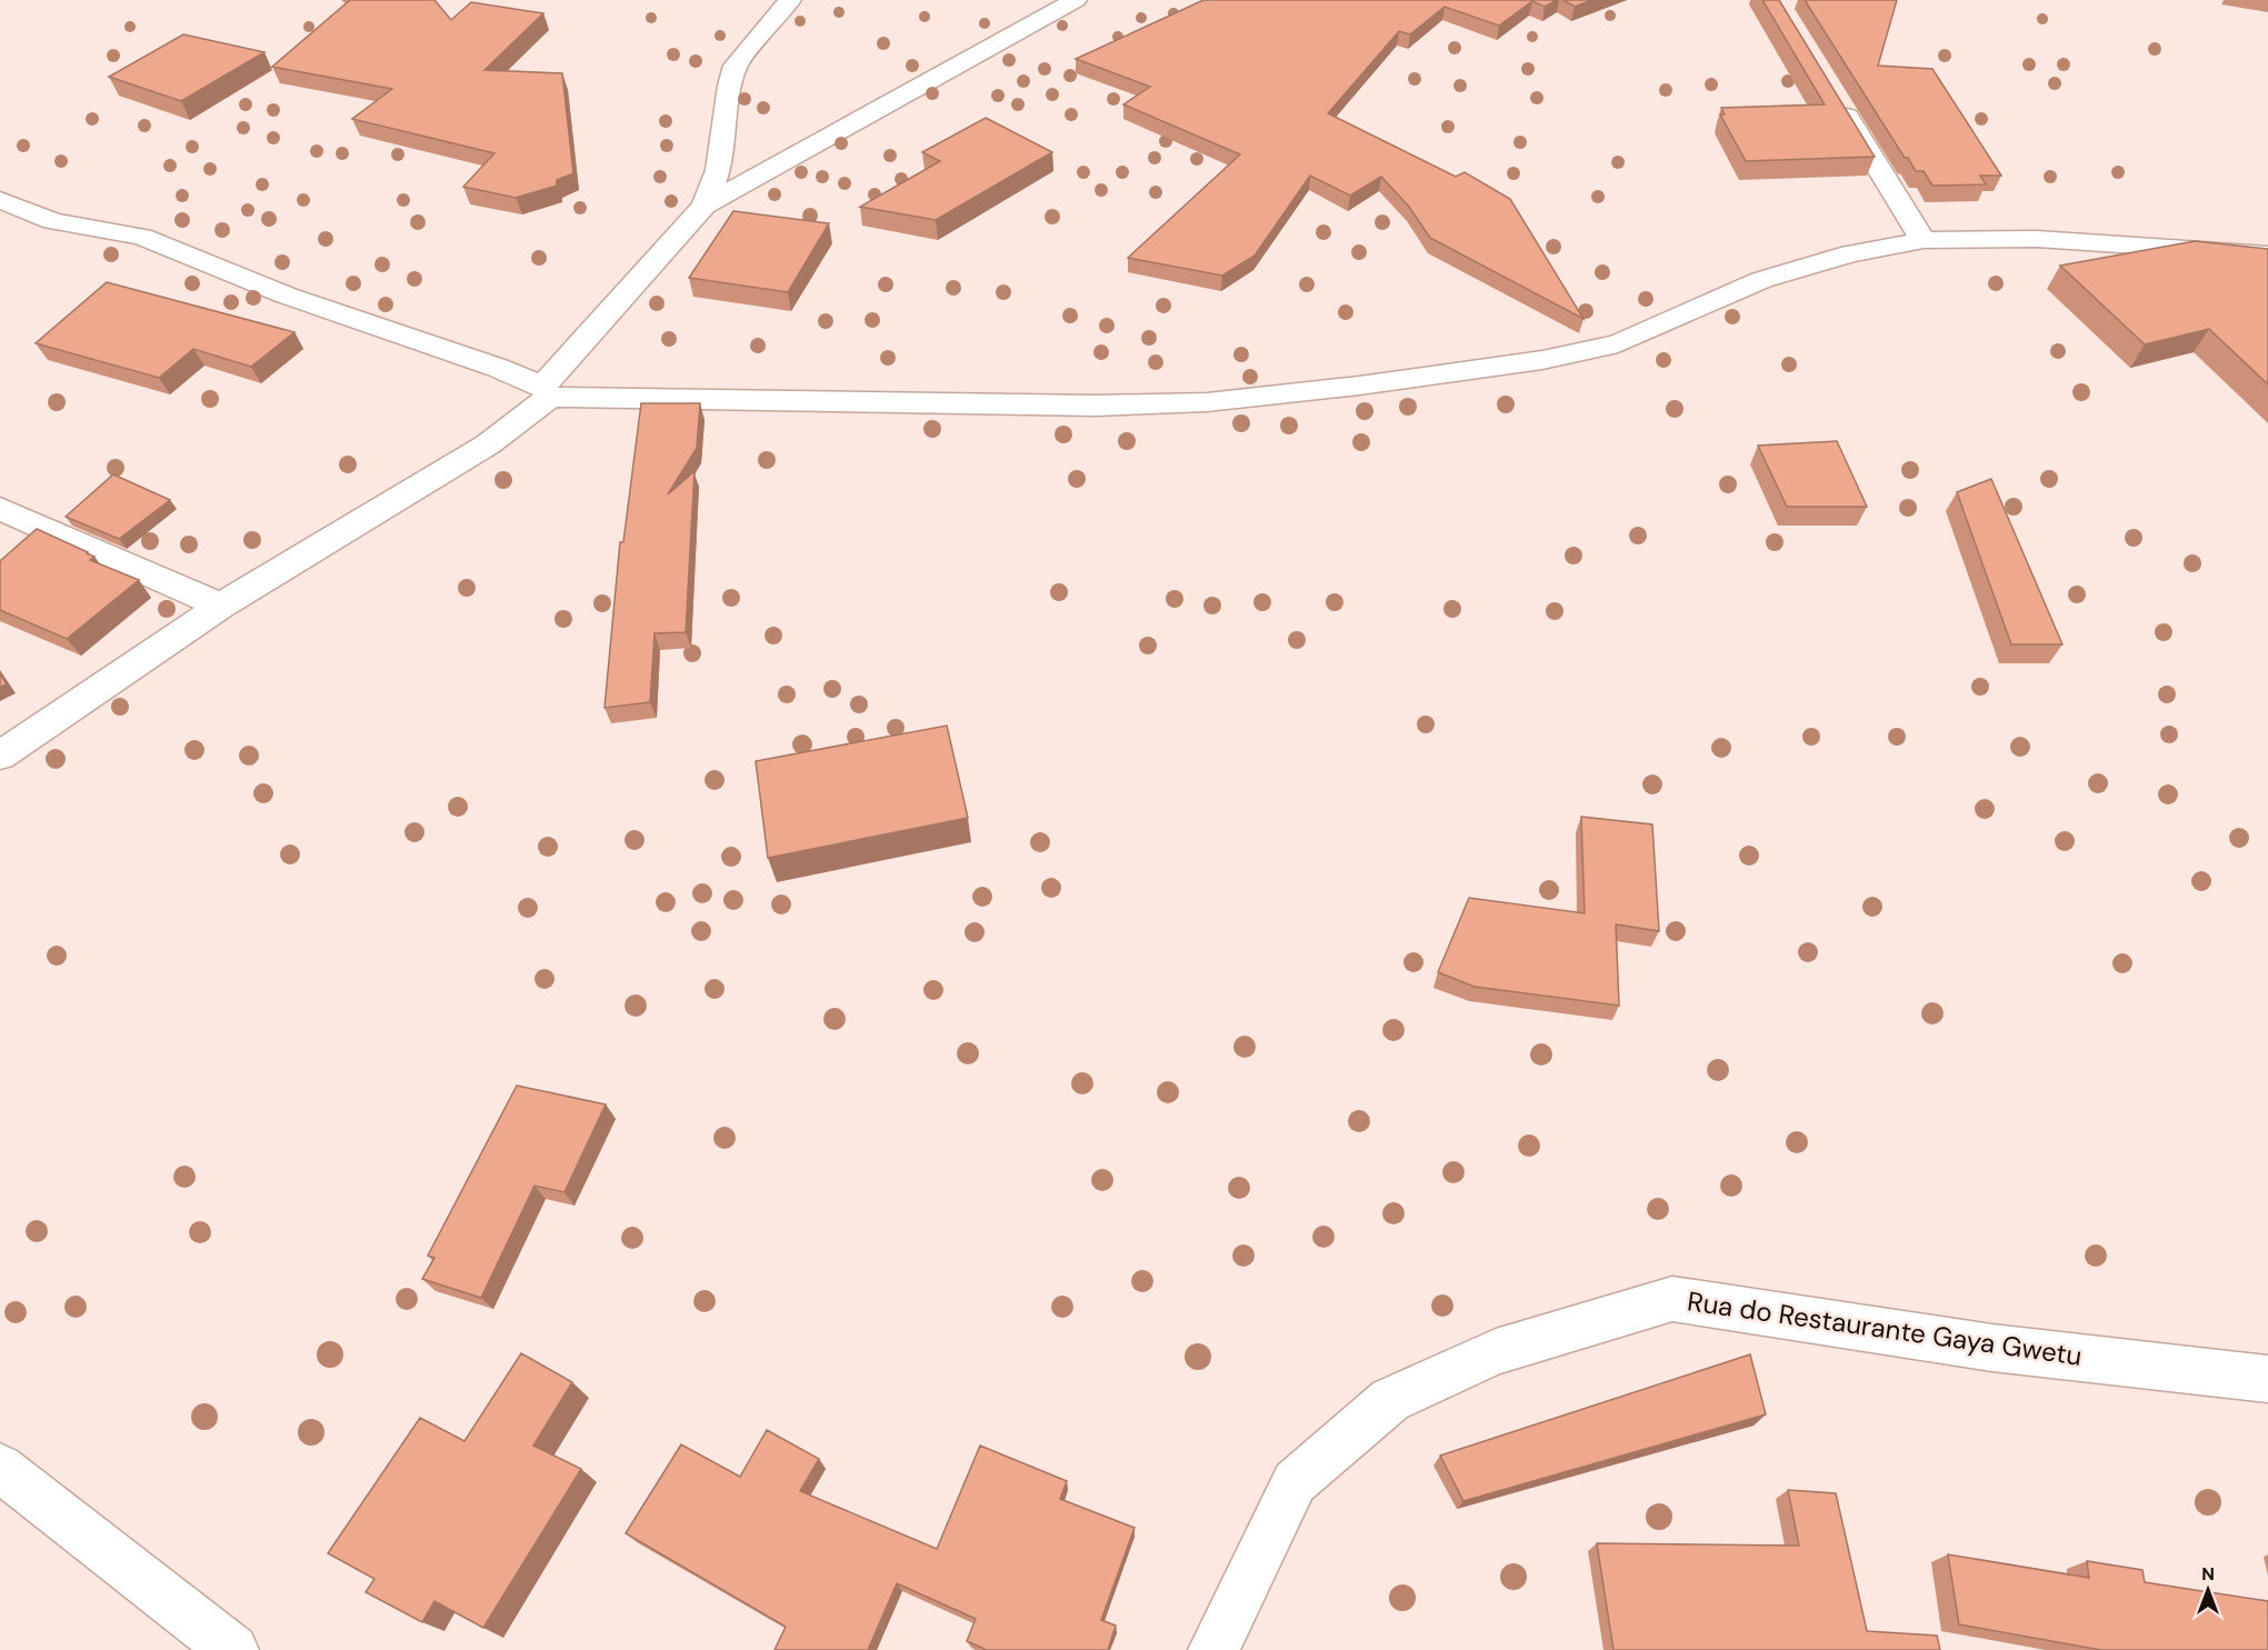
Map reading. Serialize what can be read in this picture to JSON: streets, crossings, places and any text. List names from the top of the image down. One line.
{"streets":{"street":["Rua do Restaurante Gaya Gwetu"]},"north":"top"}
